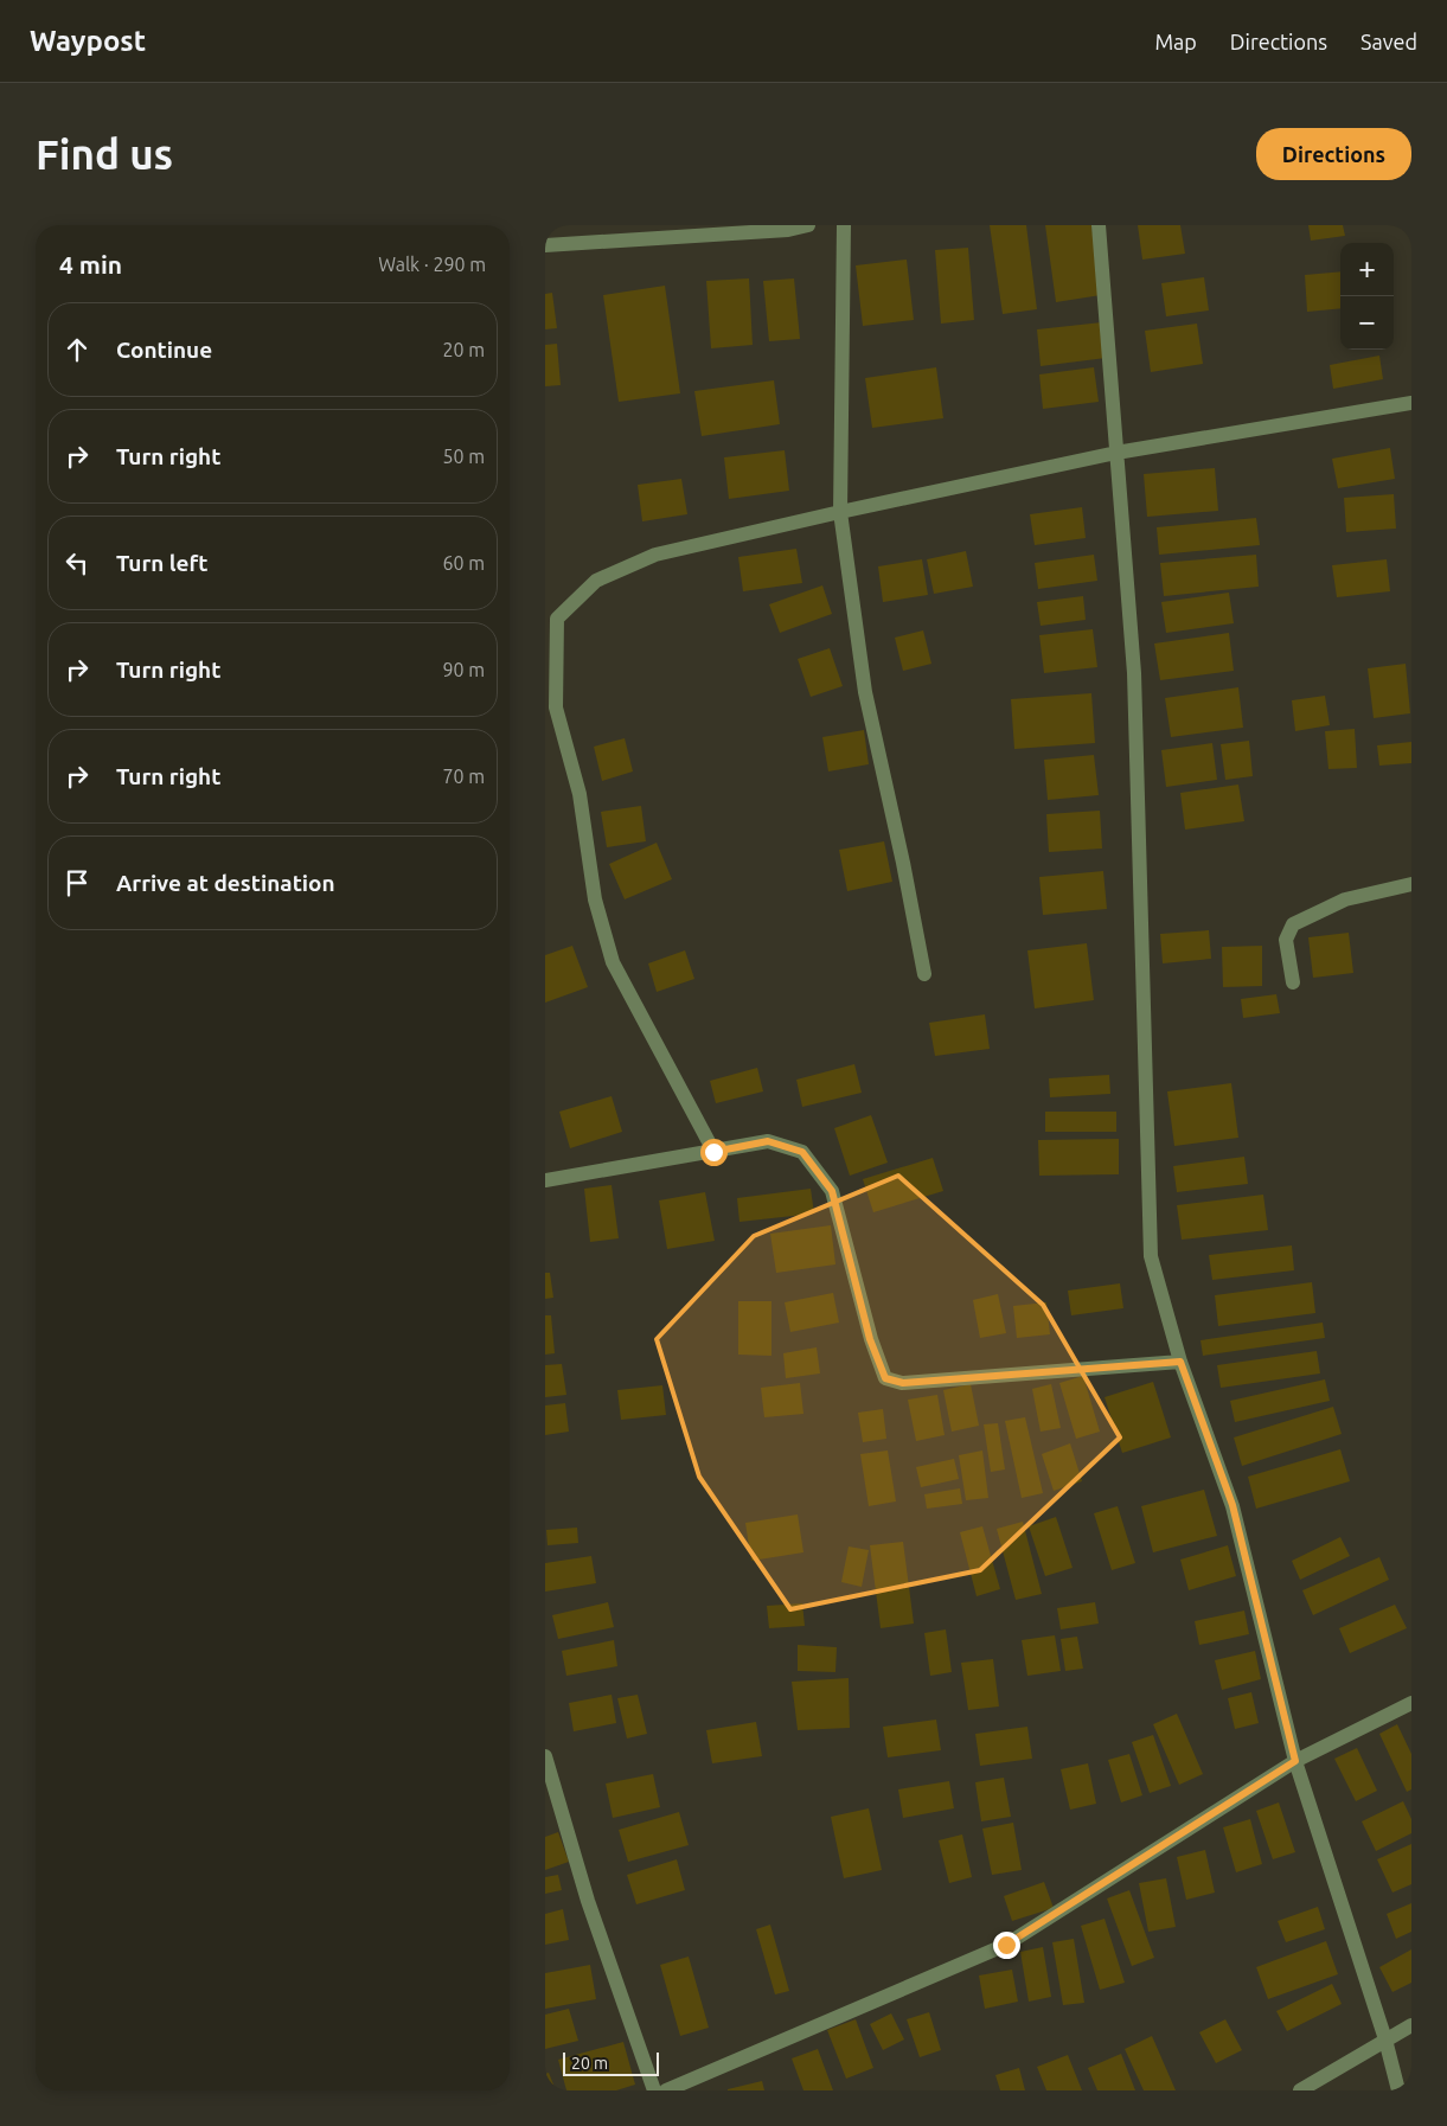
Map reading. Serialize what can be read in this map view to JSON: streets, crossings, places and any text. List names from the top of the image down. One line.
{"scale_bar":"20 m","page":{"header":"Waypost","nav":["Map","Directions","Saved"],"buttons":"Directions","title":"Find us","heading":["4 min","Walk · 290 m"],"map_buttons":["+","−"],"list":[["Continue","20 m"],["Turn right","50 m"],["Turn left","60 m"],["Turn right","90 m"],["Turn right","70 m"],"Arrive at destination"],"scale":"20 m"}}
